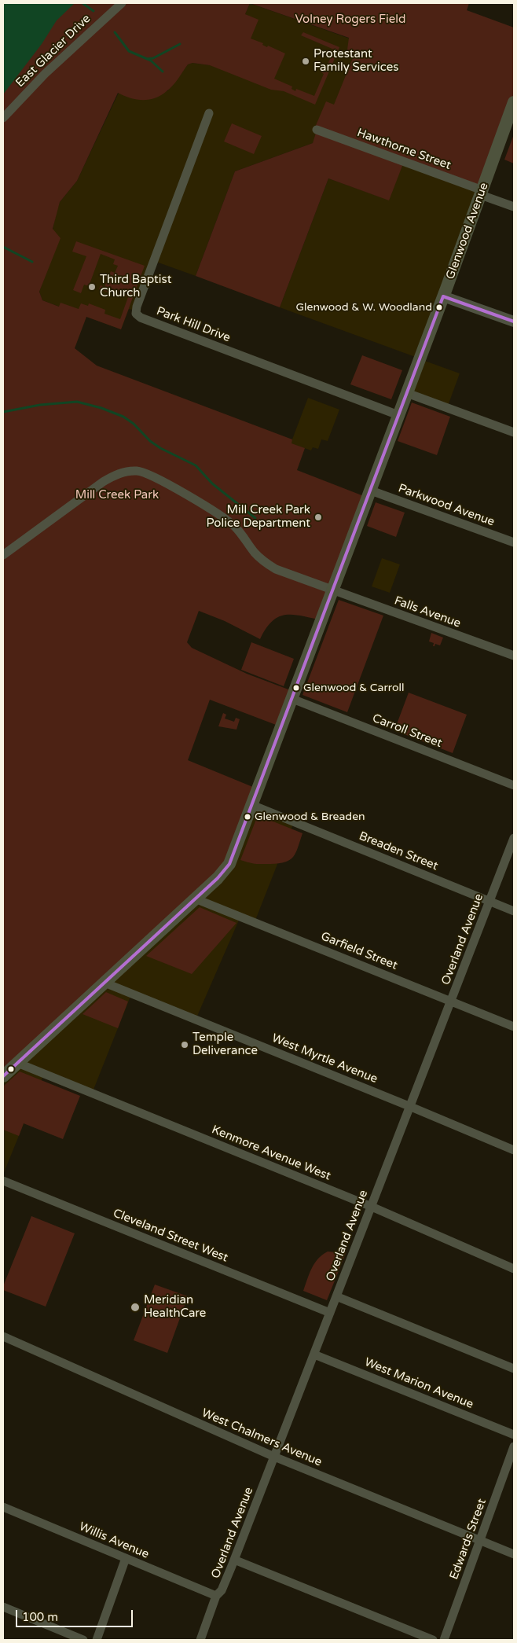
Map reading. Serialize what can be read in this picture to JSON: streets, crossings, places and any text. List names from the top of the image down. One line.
{"streets":{"main road":["Glenwood Avenue"],"street":["East Glacier Drive","Hawthorne Street","Park Hill Drive","Parkwood Avenue","Falls Avenue","Carroll Street","Breaden Street","Overland Avenue","Garfield Street","West Myrtle Avenue","Kenmore Avenue West","Cleveland Street West","West Marion Avenue","West Chalmers Avenue","Edwards Street","Willis Avenue"]},"crossings":[["Hawthorne Street","Glenwood Avenue"],["Glenwood Avenue","Park Hill Drive"],["Glenwood Avenue","Parkwood Avenue"],["Glenwood Avenue","Falls Avenue"],["Glenwood Avenue","Carroll Street"],["Glenwood Avenue","Breaden Street"],["Glenwood Avenue","Garfield Street"],["Glenwood Avenue","West Myrtle Avenue"],["Glenwood Avenue","Kenmore Avenue West"],["Breaden Street","Overland Avenue"],["Overland Avenue","Garfield Street"],["Overland Avenue","West Myrtle Avenue"],["Overland Avenue","Kenmore Avenue West"],["Overland Avenue","Cleveland Street West"],["Overland Avenue","West Marion Avenue"],["Overland Avenue","West Chalmers Avenue"],["Overland Avenue","Willis Avenue"],["West Chalmers Avenue","Edwards Street"]],"parks":["Volney Rogers Field","Mill Creek Park"],"places":["Protestant Family Services","Third Baptist Church","Glenwood & W. Woodland","Mill Creek Park Police Department","Glenwood & Carroll","Glenwood & Breaden","Temple Deliverance","Meridian HealthCare"],"scale_bar":"100 m"}
